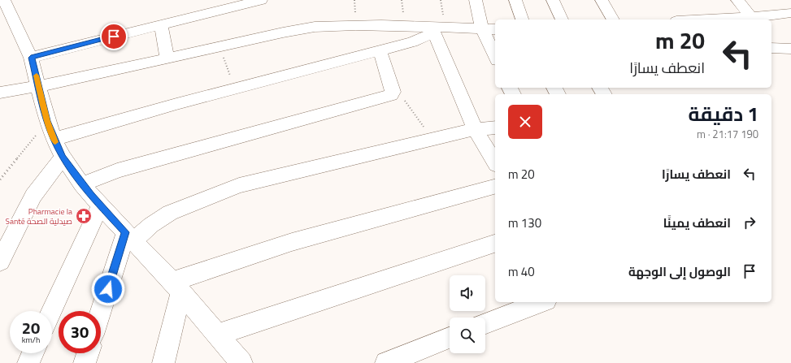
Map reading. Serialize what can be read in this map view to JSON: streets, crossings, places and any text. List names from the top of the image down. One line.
{"places":{"pharmacy":["Pharmacie la Santé صيدلية الصحة"]},"page":{"turn":["20 m","انعطف يسارًا"],"heading":["1 دقيقة","190 m · 21:17"],"list":[{"name":"انعطف يسارًا","value":"20 m"},{"name":"انعطف يمينًا","value":"130 m"},{"name":"الوصول إلى الوجهة","value":"40 m"}],"speed":"20 km/h","limit":"30"}}
